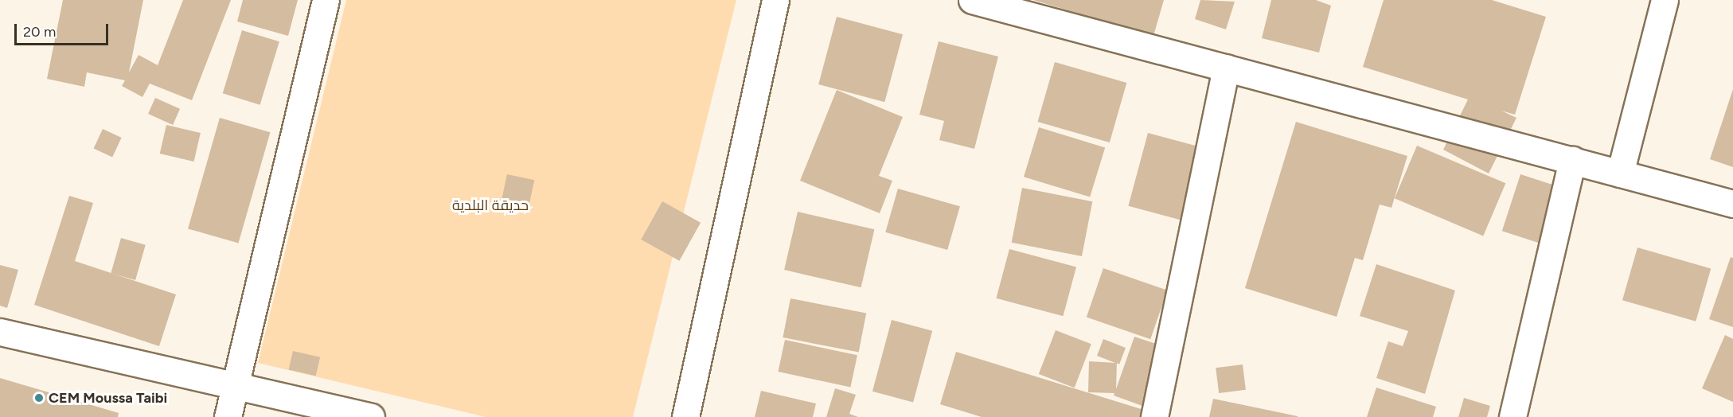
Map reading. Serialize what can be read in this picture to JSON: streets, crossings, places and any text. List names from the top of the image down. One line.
{"parks":["حديقة البلدية"],"places":["CEM Moussa Taibi"],"scale_bar":"20 m"}
